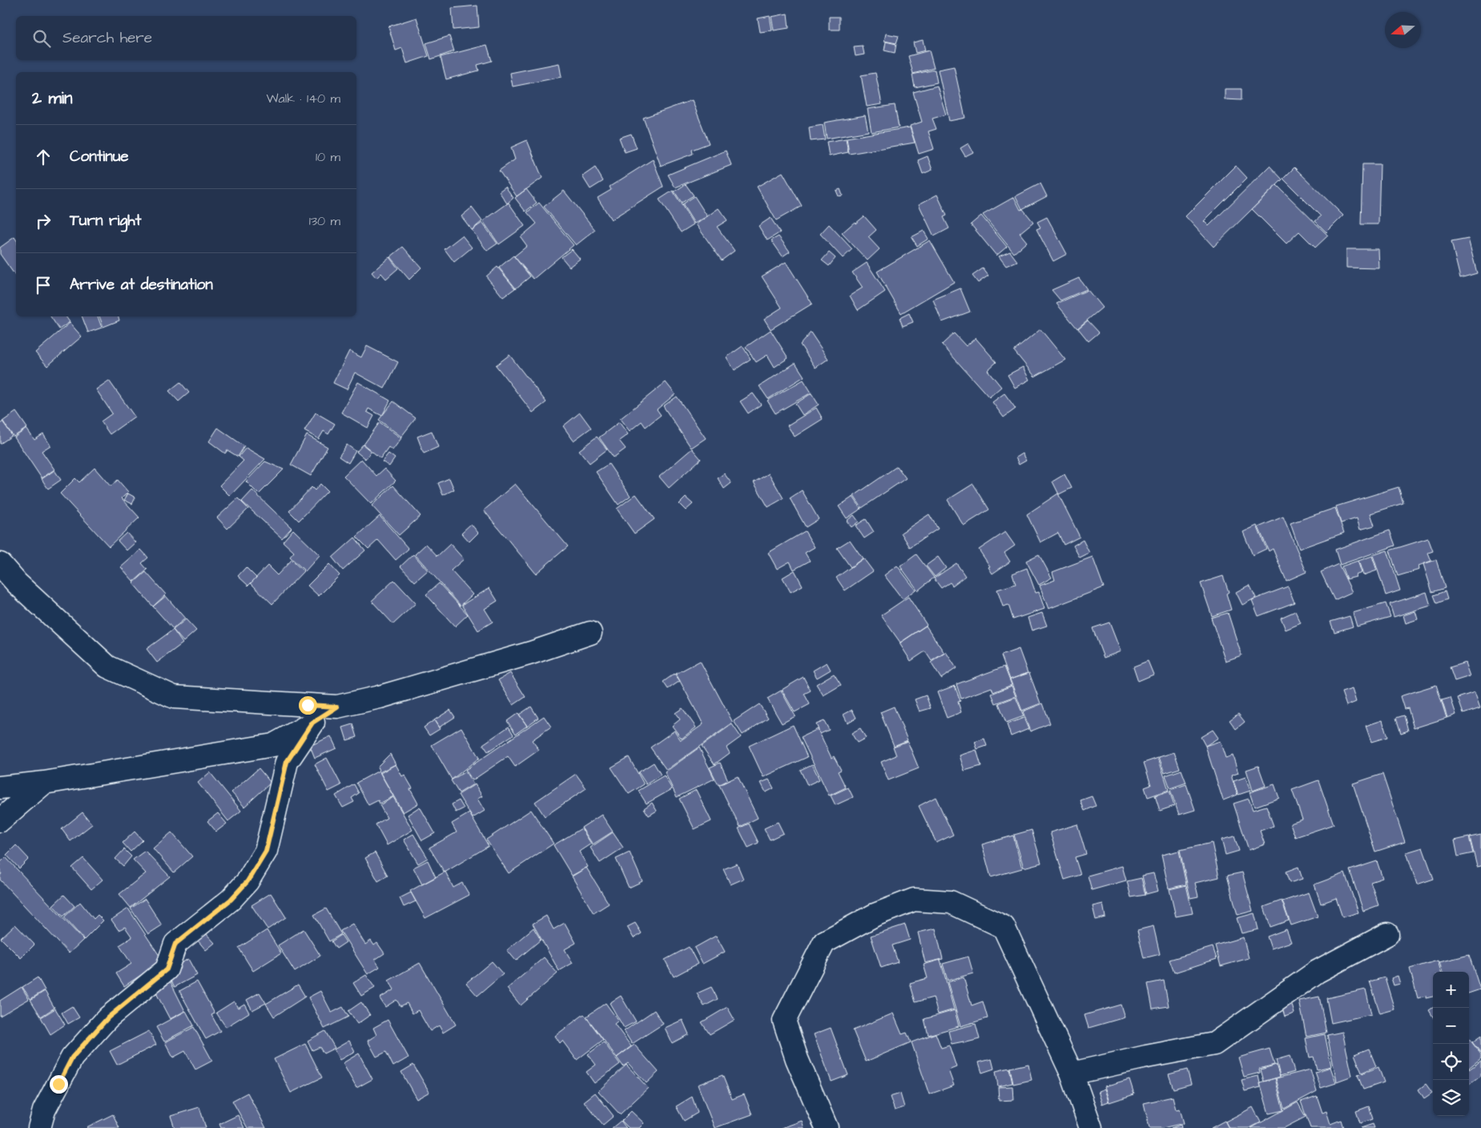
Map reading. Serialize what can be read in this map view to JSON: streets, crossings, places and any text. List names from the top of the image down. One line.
{"north":"left","page":{"search":"Search here","heading":["2 min","Walk · 140 m"],"list":[["Continue","10 m"],["Turn right","130 m"],"Arrive at destination"],"map_buttons":["+","−"]}}
